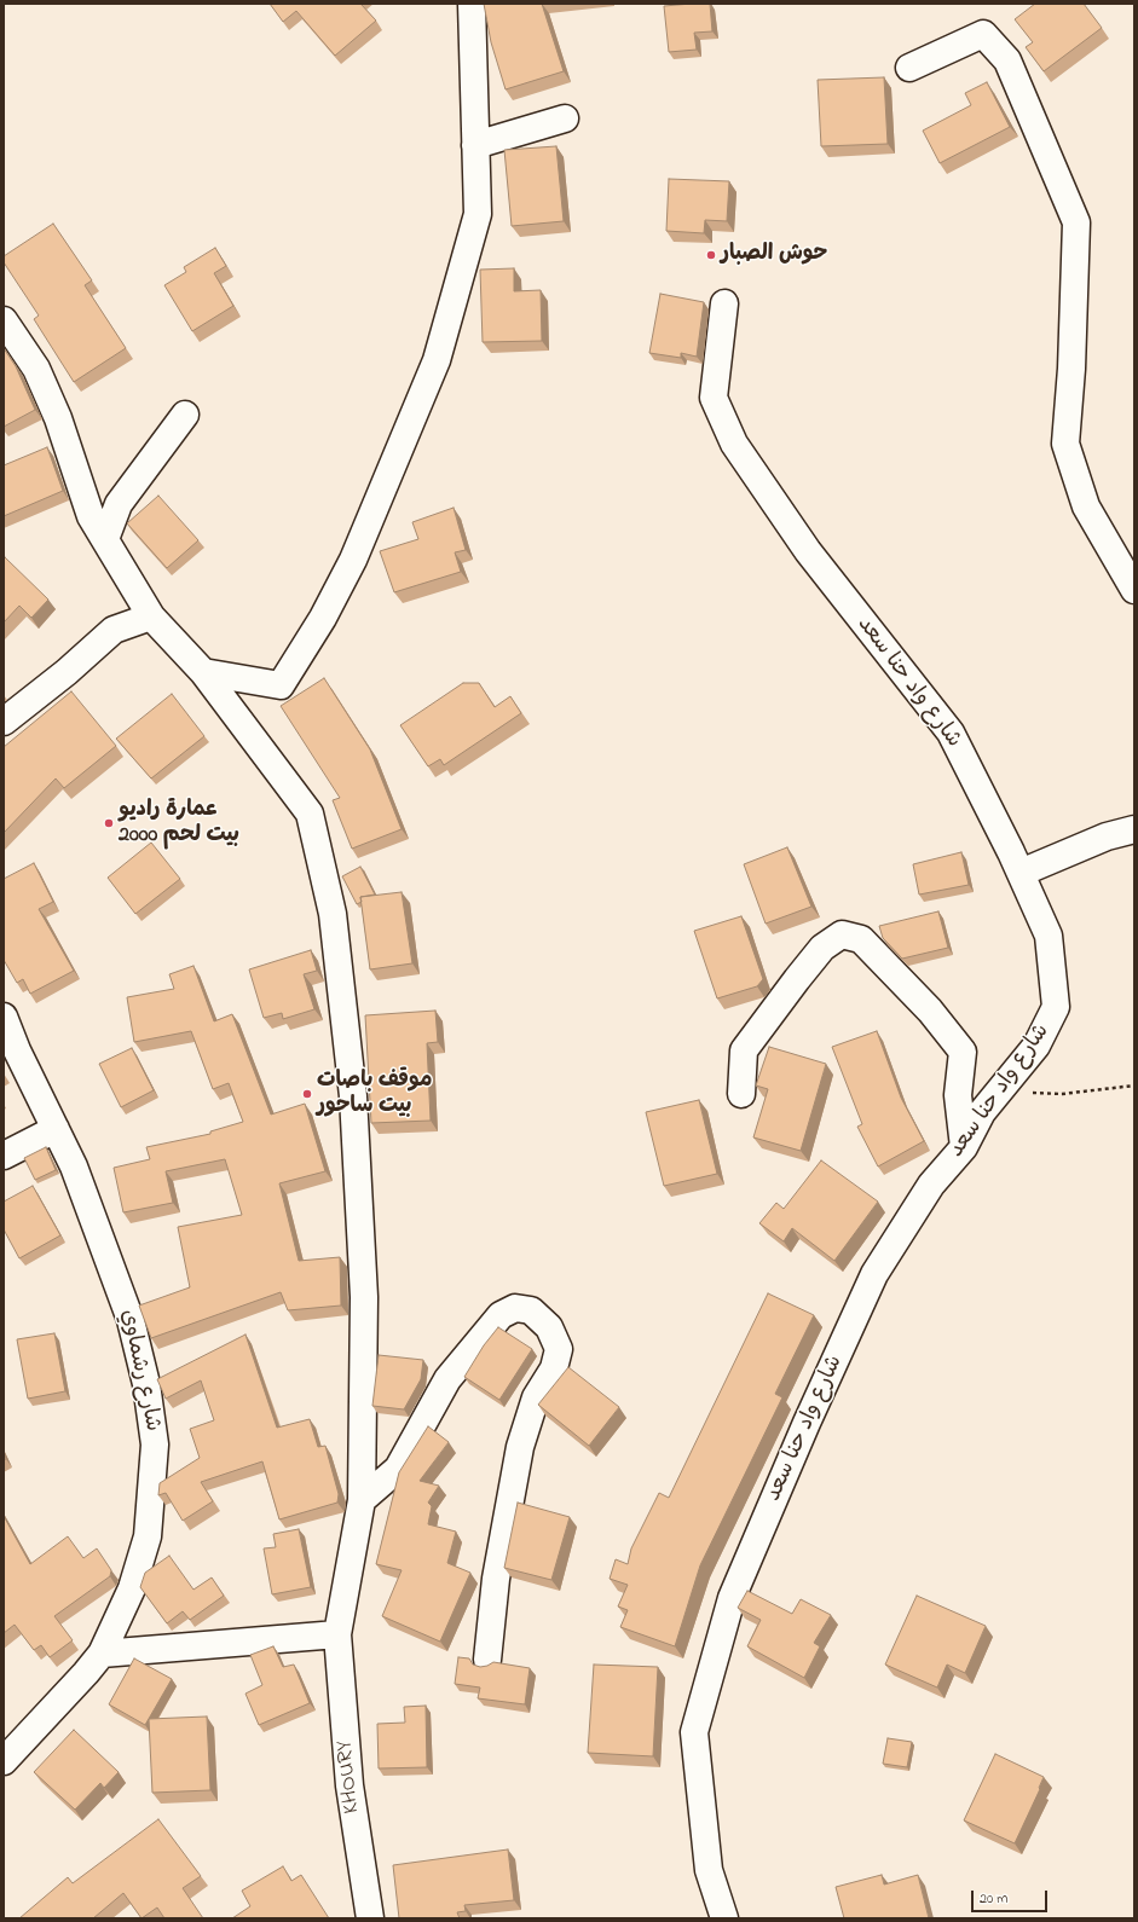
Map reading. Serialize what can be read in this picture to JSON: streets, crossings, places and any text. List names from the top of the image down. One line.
{"streets":{"street":["شارع واد حنا سعد","شارع رشماوي","KHOURY"]},"places":["حوش الصبار","عمارة راديو بيت لحم 2000","موقف باصات بيت ساحور"],"scale_bar":"20 m"}
